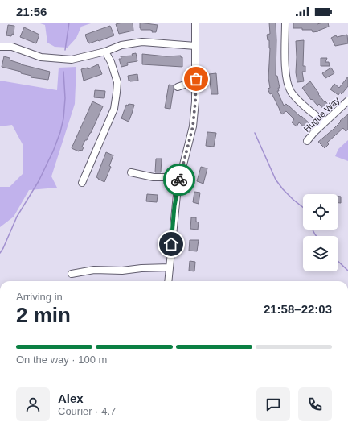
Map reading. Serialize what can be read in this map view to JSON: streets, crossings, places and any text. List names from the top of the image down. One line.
{"streets":{"street":["Hugue Way"]},"page":{"status":"21:56","heading":["2 min","Arriving in","21:58–22:03"],"panel":["Alex","Courier · 4.7"],"bar":"On the way · 100 m"}}
